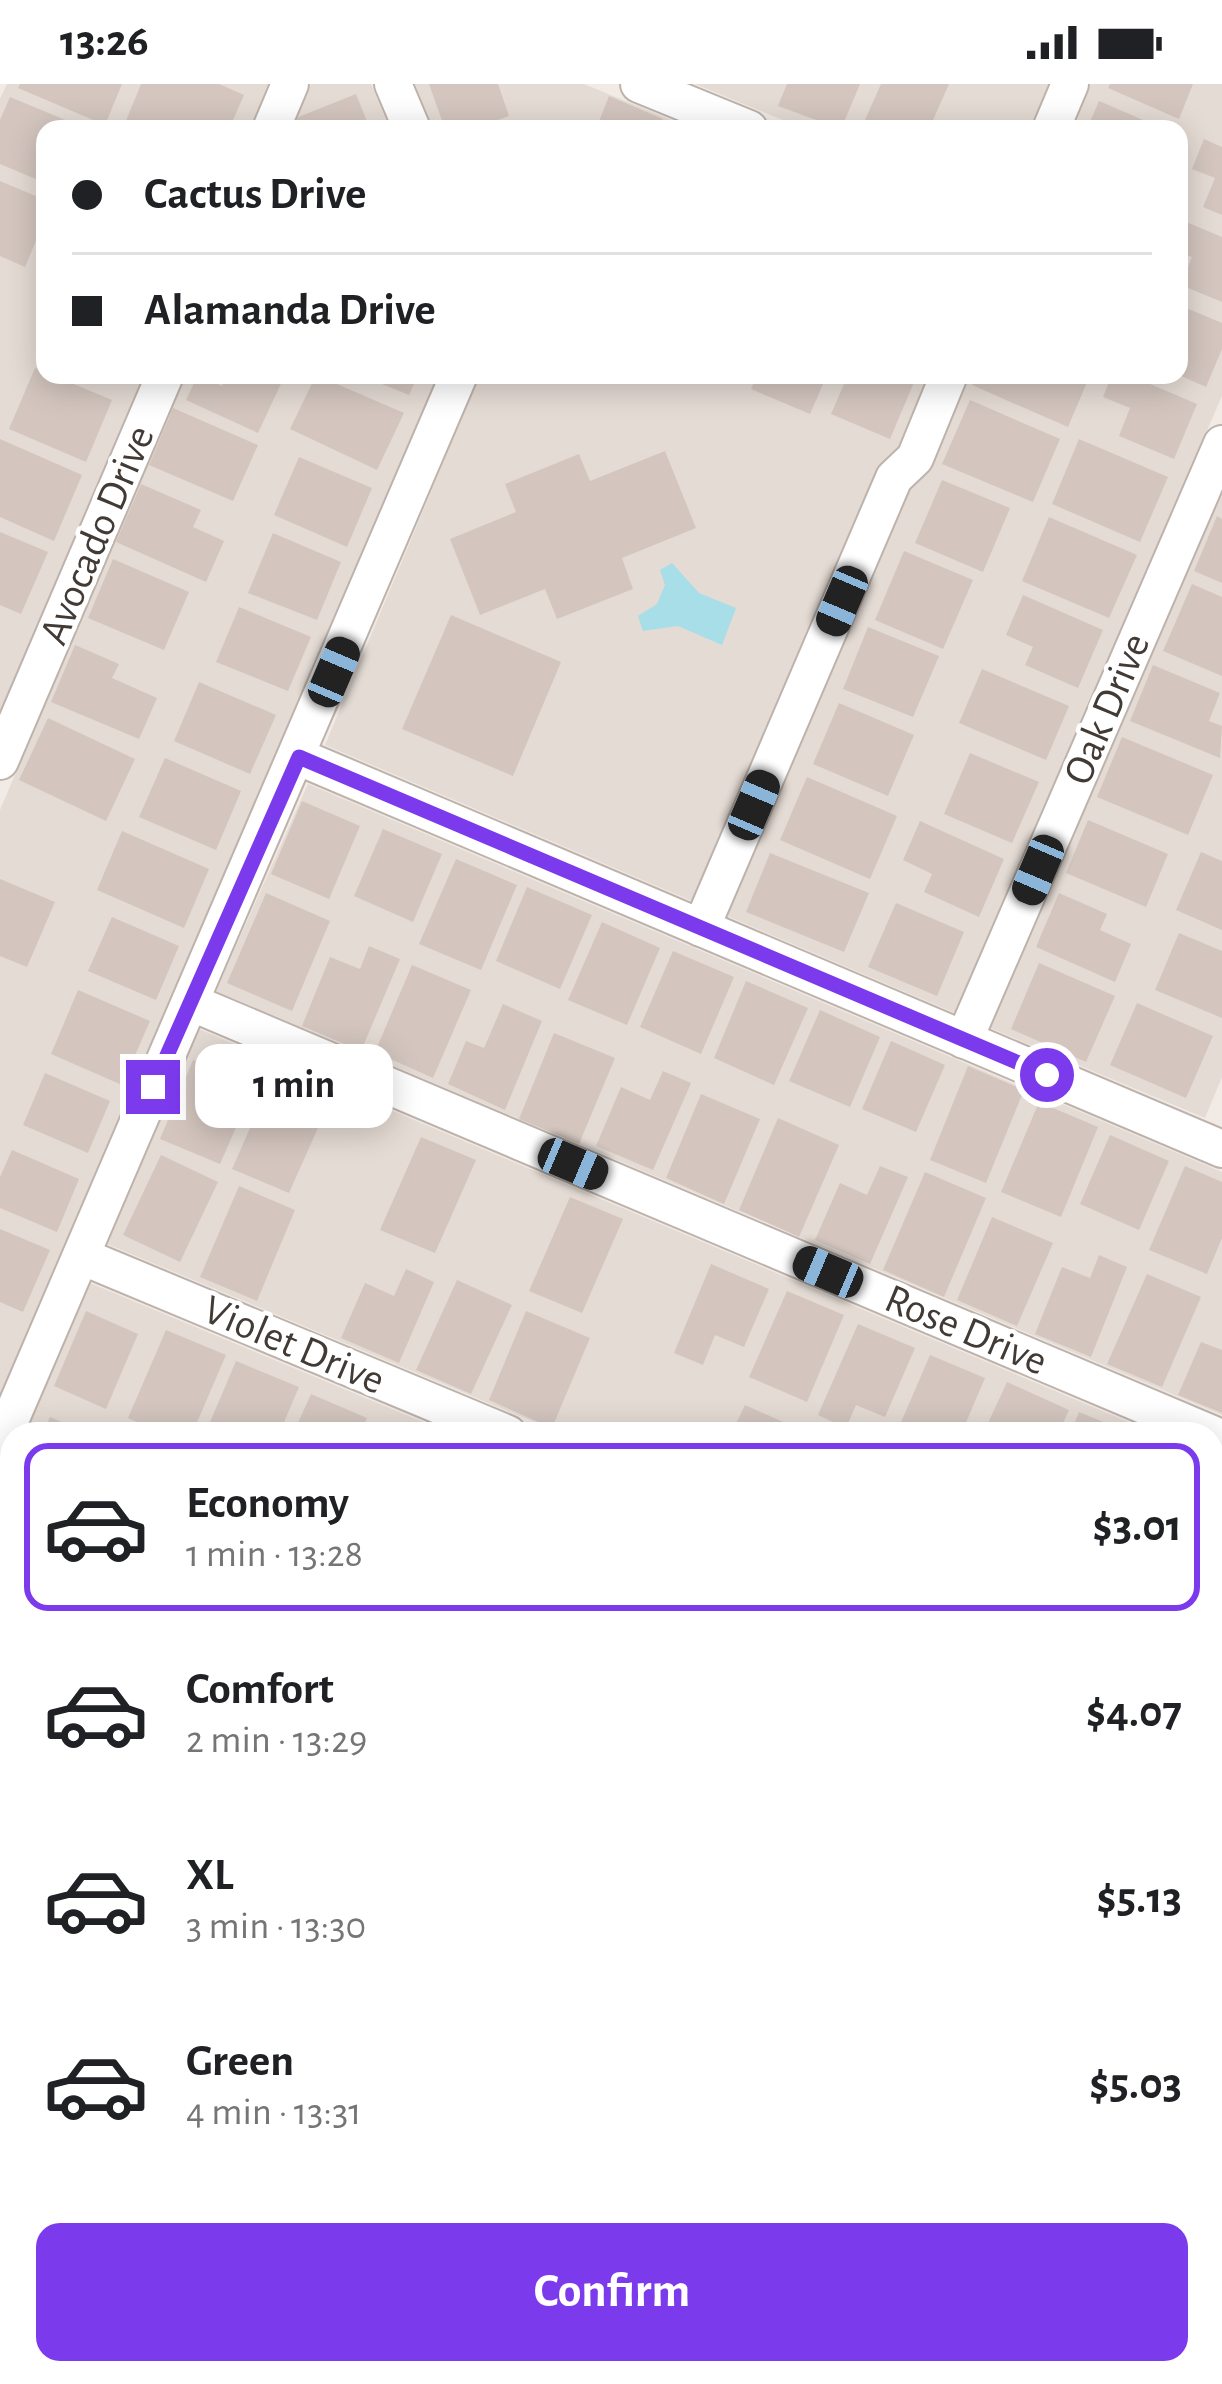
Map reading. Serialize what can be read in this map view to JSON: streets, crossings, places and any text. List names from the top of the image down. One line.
{"streets":{"street":["Avocado Drive","Oak Drive","Rose Drive","Violet Drive"]},"page":{"status":"13:26","banner":["Cactus Drive","Alamanda Drive"],"bubble":"1 min","list":[{"name":"Economy","note":"1 min · 13:28","value":"$3.01"},{"name":"Comfort","note":"2 min · 13:29","value":"$4.07"},{"name":"XL","note":"3 min · 13:30","value":"$5.13"},{"name":"Green","note":"4 min · 13:31","value":"$5.03"}],"buttons":"Confirm"}}
